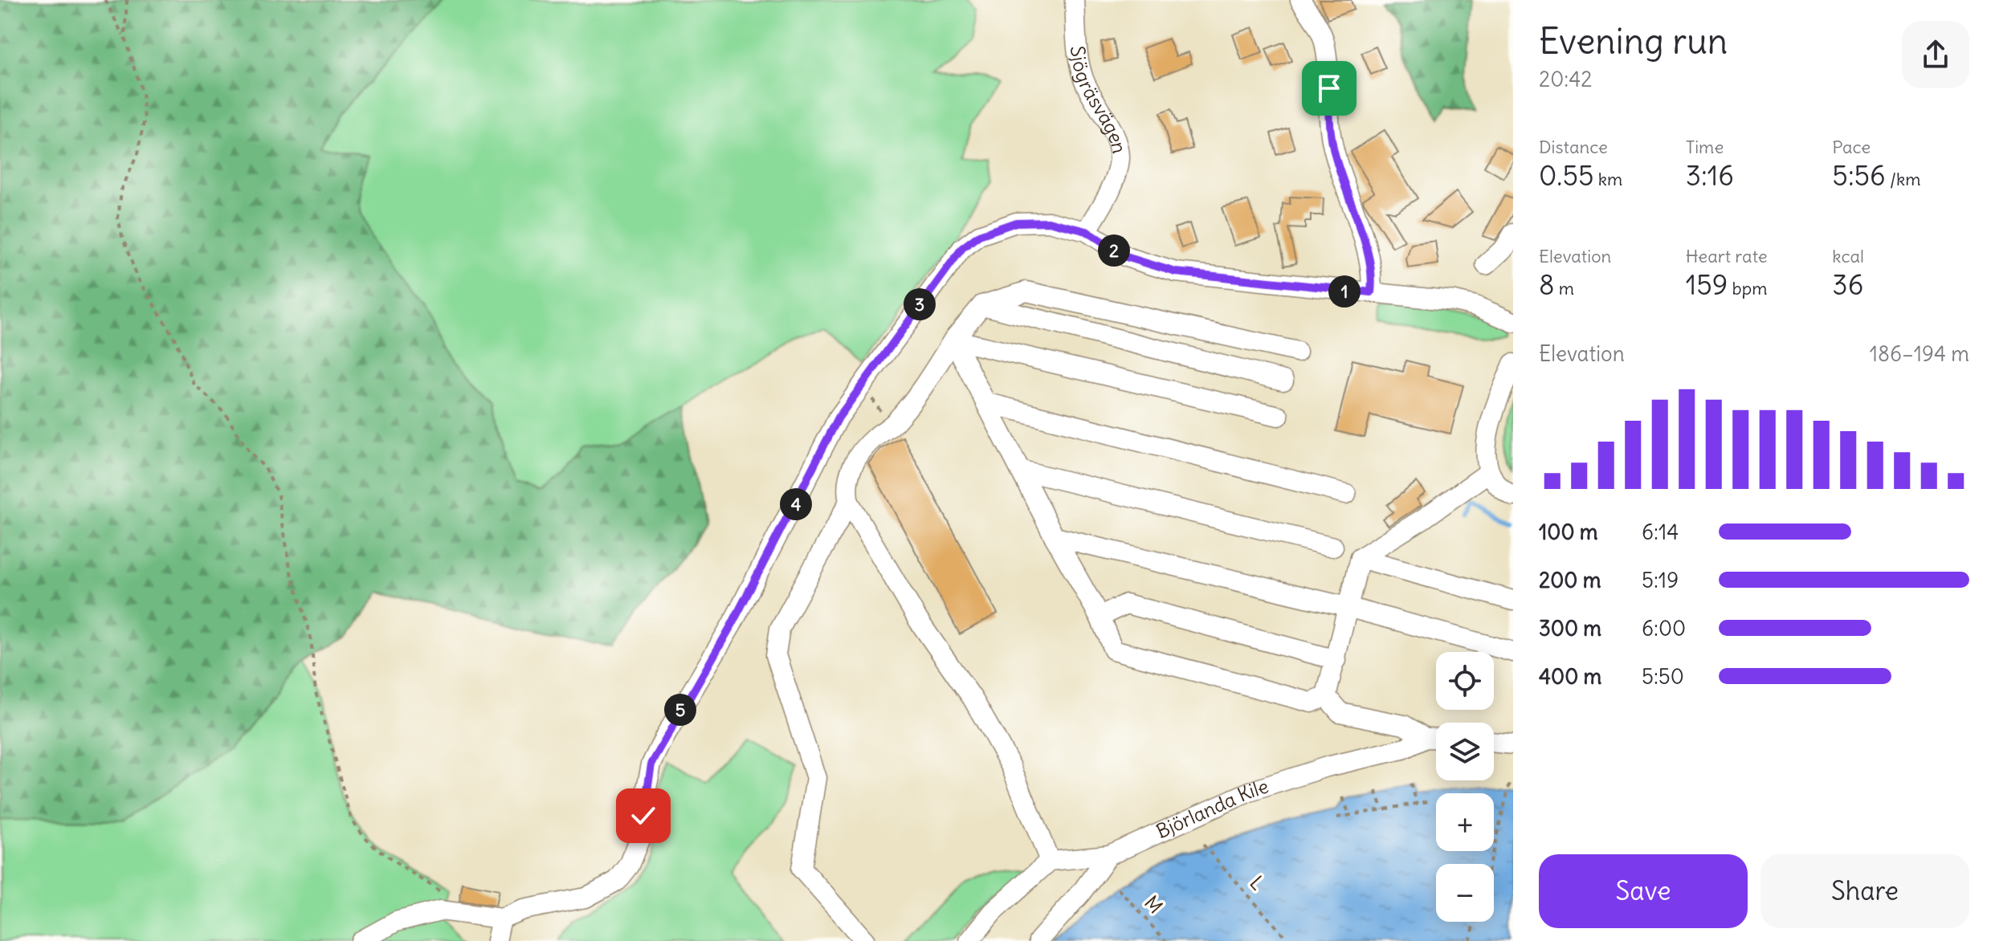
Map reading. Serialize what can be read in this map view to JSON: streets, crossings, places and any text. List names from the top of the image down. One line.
{"streets":{"street":["Sjögräsvägen","Björlanda Kile"],"path":["L","M"]},"page":{"heading":["Evening run","20:42"],"stats":[["Distance","0.55 km"],["Time","3:16"],["Pace","5:56 /km"],["Elevation","8 m"],["Heart rate","159 bpm"],["kcal","36"]],"pins":["2","1","3","4","5"],"chart":["Elevation","186–194 m"],"list":[{"name":"100 m","note":"6:14"},{"name":"200 m","note":"5:19"},{"name":"300 m","note":"6:00"},{"name":"400 m","note":"5:50"}],"map_buttons":["+","−"],"buttons":["Save","Share"]}}
